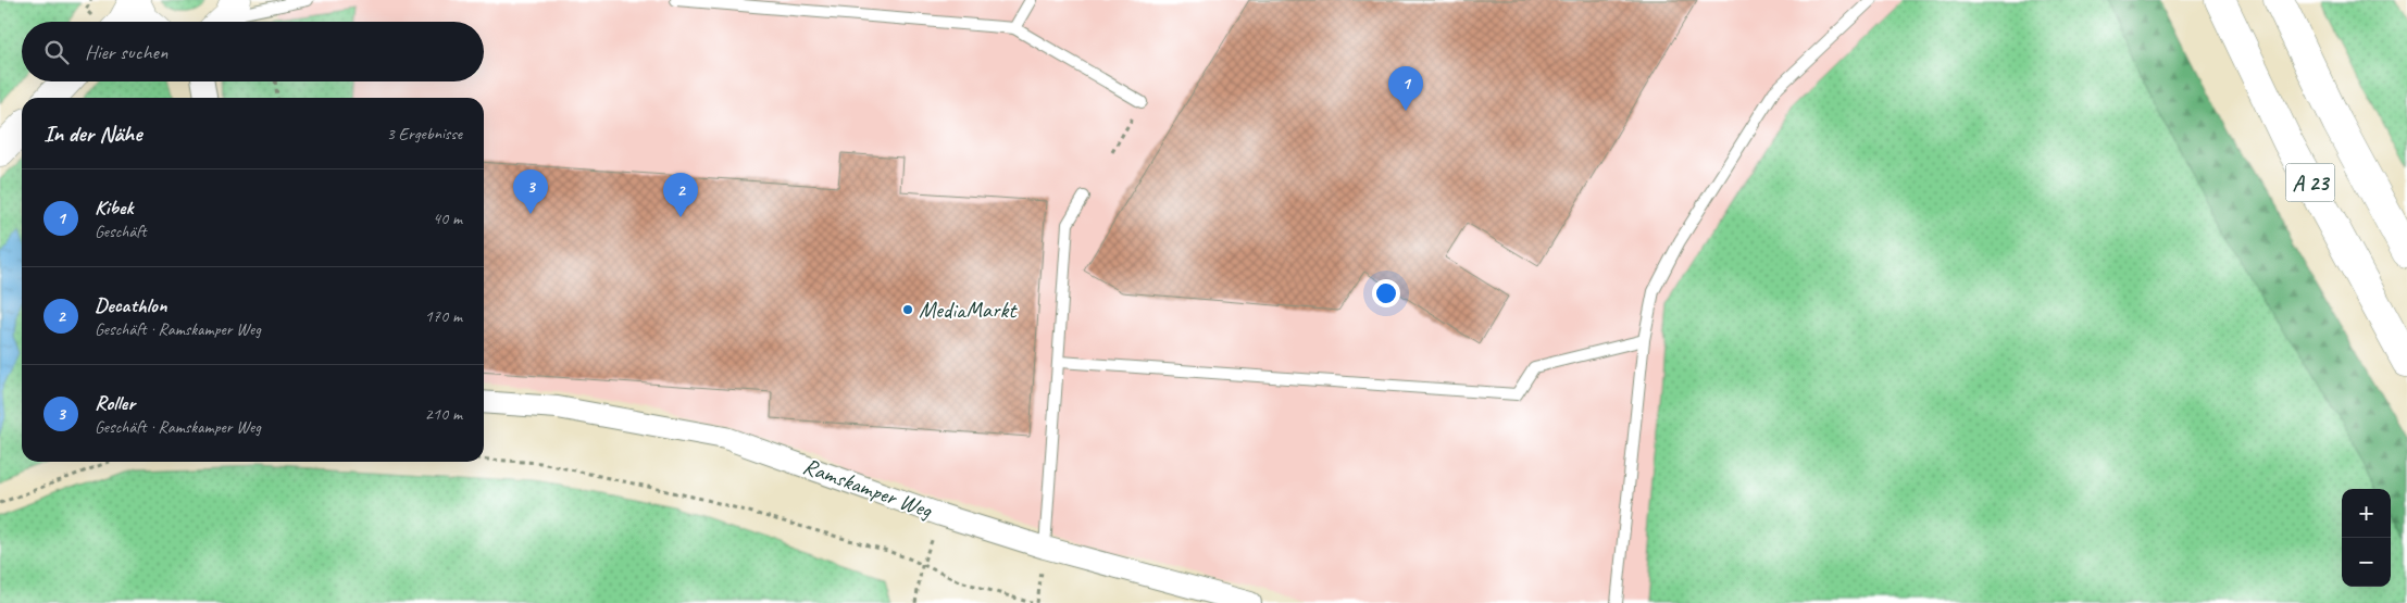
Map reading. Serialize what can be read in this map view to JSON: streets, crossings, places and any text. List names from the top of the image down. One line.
{"streets":{"main road":["A 23"],"street":["Ramskamper Weg"]},"places":["MediaMarkt"],"page":{"search":"Hier suchen","pins":["1","3","2"],"heading":["In der Nähe","3 Ergebnisse"],"list":[{"mark":"1","name":"Kibek","note":"Geschäft","value":"40 m"},{"mark":"2","name":"Decathlon","note":"Geschäft · Ramskamper Weg","value":"170 m"},{"mark":"3","name":"Roller","note":"Geschäft · Ramskamper Weg","value":"210 m"}],"map_buttons":["+","−"]}}
